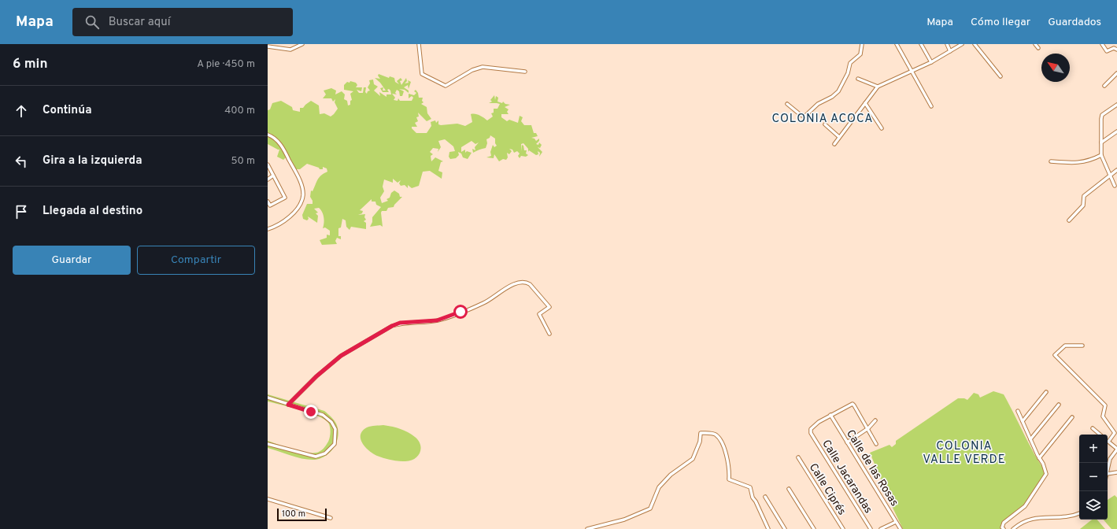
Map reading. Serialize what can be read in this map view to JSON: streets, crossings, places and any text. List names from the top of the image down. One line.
{"streets":{"street":["Calle de las Rosas","Calle Jacarandas","Calle Ciprés"]},"crossings":[["Calle de las Rosas","Calle Jacarandas"]],"districts":["COLONIA ACOCA","COLONIA VALLE VERDE"],"scale_bar":"100 m","north":"top left","page":{"header":"Mapa","search":"Buscar aquí","nav":["Mapa","Cómo llegar","Guardados"],"heading":["6 min","A pie · 450 m"],"list":[["Continúa","400 m"],["Gira a la izquierda","50 m"],"Llegada al destino"],"buttons":["Guardar","Compartir"],"map_buttons":["+","−"],"scale":"100 m"}}
